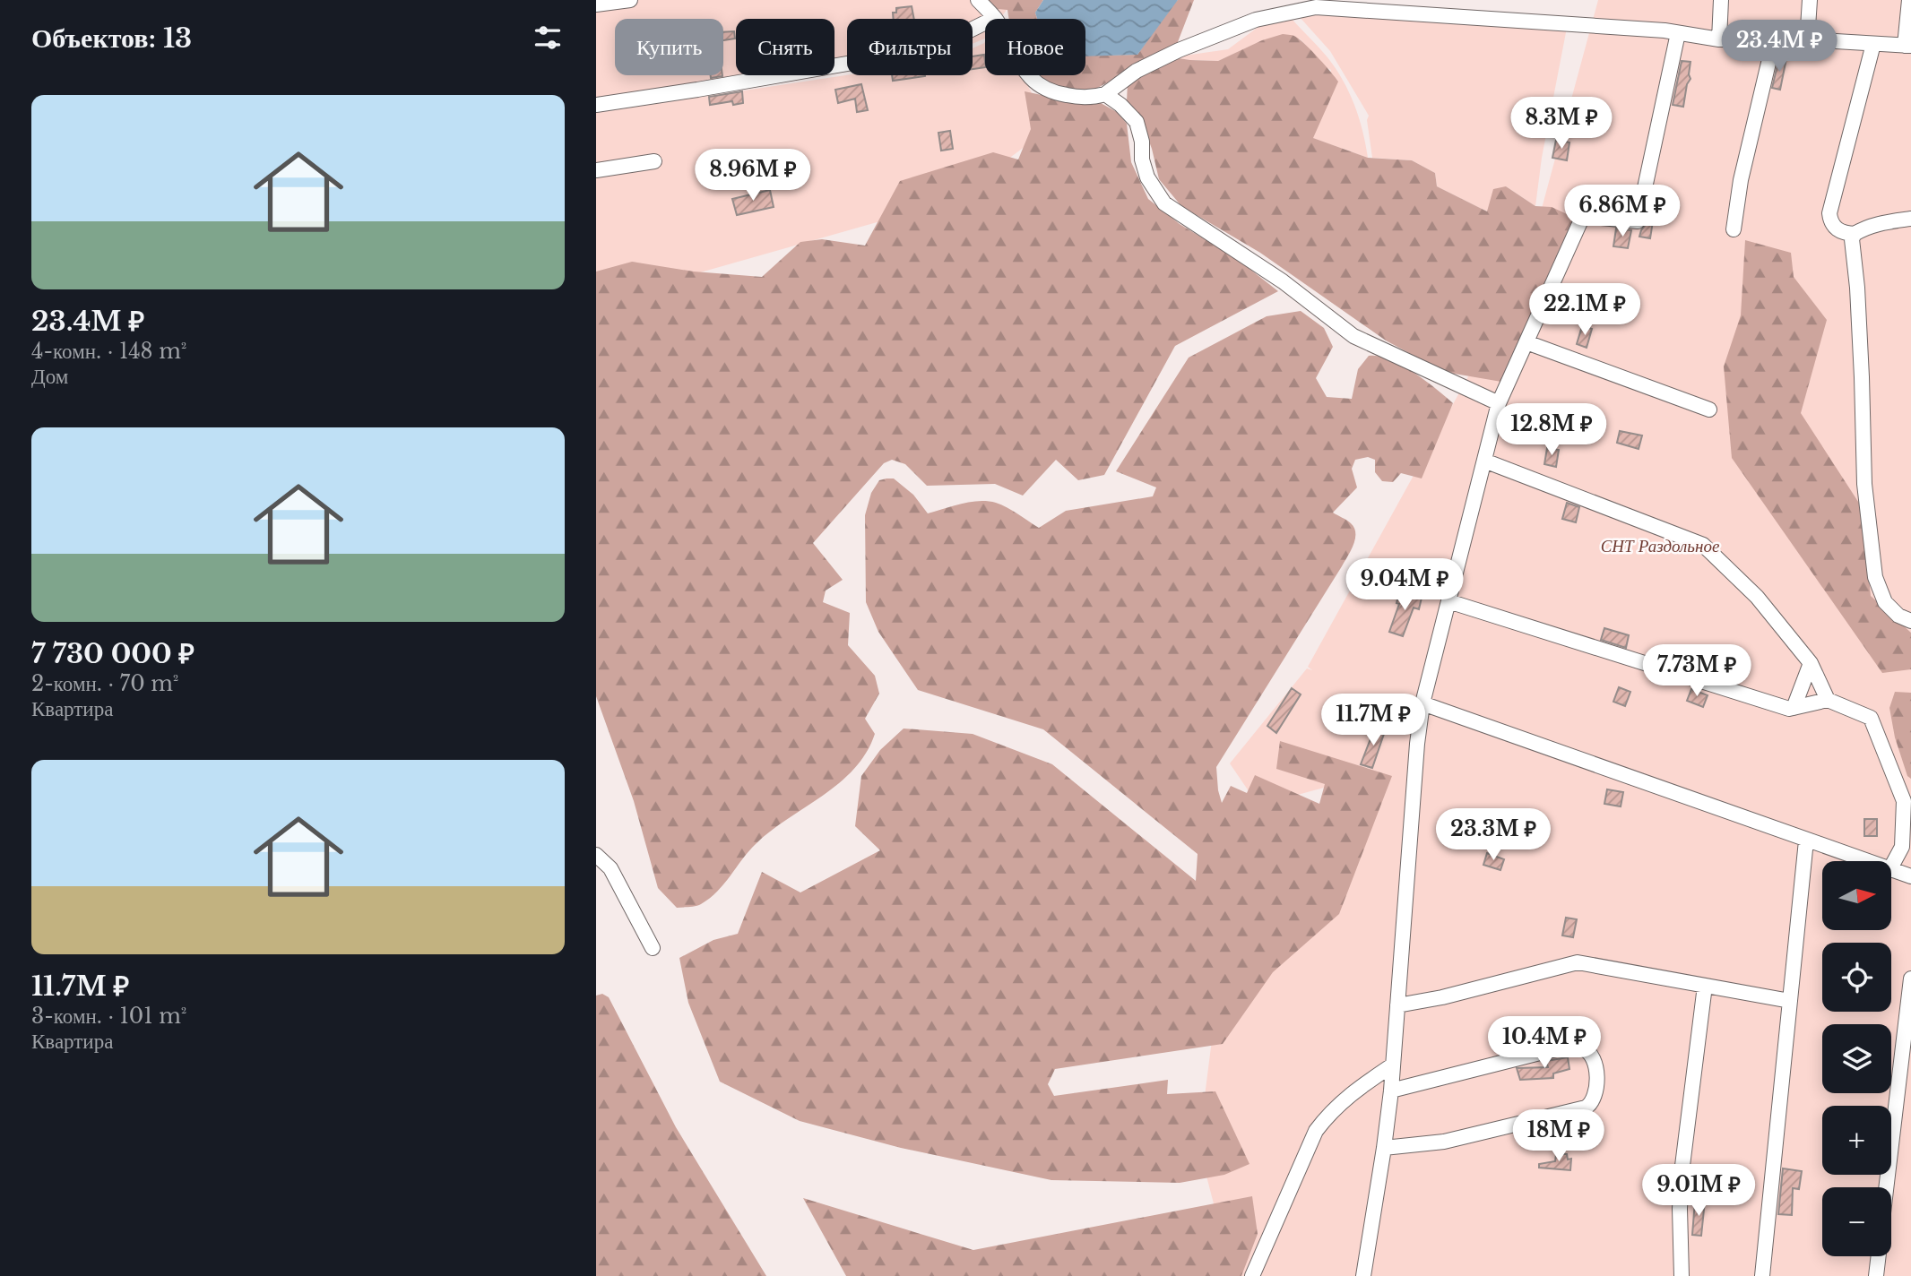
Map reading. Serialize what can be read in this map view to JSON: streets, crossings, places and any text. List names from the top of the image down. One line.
{"parks":["СНТ Раздольное"],"north":"right","page":{"heading":"Объектов: 13","chip":["Купить","Снять","Фильтры","Новое"],"price":["23.4M ₽","8.3M ₽","8.96M ₽","6.86M ₽","22.1M ₽","12.8M ₽","9.04M ₽","7.73M ₽","11.7M ₽","23.3M ₽","10.4M ₽","18M ₽","9.01M ₽"],"list":[{"name":"23.4M ₽","note":"4-комн. · 148 m² · Дом"},{"name":"7 730 000 ₽","note":"2-комн. · 70 m² · Квартира"},{"name":"11.7M ₽","note":"3-комн. · 101 m² · Квартира"}],"map_buttons":["+","−"]}}
